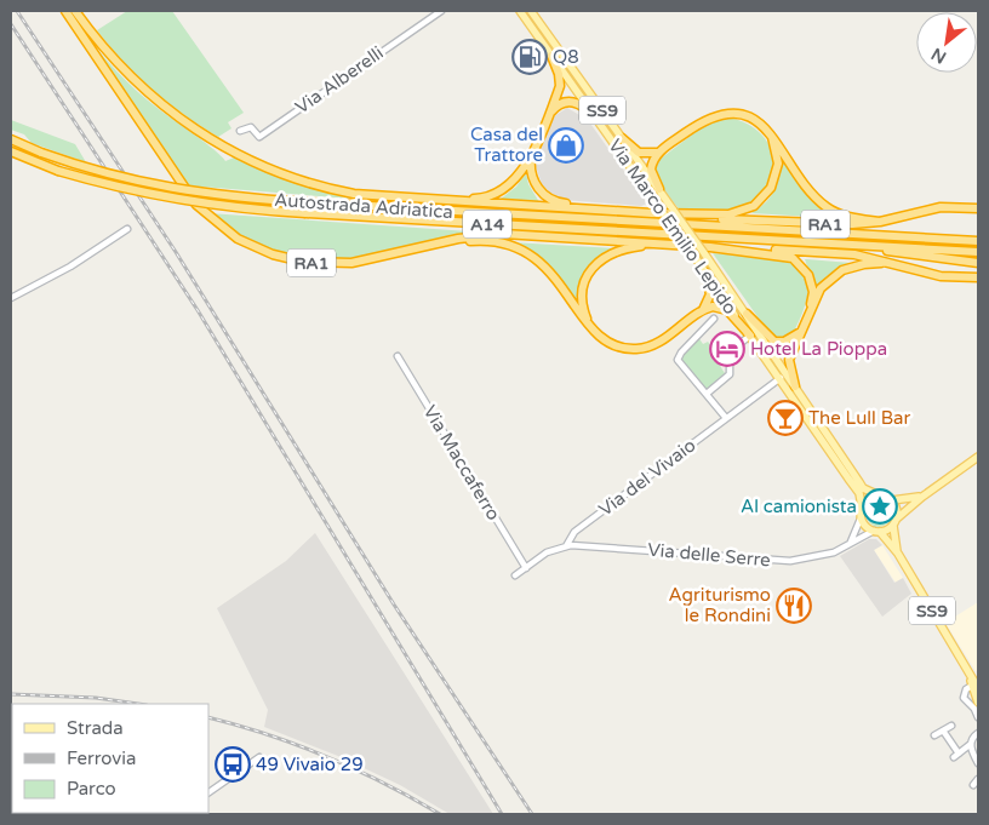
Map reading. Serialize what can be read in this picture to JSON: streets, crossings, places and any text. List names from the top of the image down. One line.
{"streets":{"highway":["Autostrada Adriatica","A14","RA1"],"main road":["SS9","Via Marco Emilio Lepido"],"street":["Via Alberelli","Via Maccaferro","Via del Vivaio","Via delle Serre"]},"crossings":[["SS9","Via Marco Emilio Lepido"],["SS9","Via delle Serre"],["Via Marco Emilio Lepido","Via del Vivaio"],["Via Marco Emilio Lepido","Via delle Serre"],["Via Maccaferro","Via del Vivaio"],["Via del Vivaio","Via delle Serre"]],"places":{"fuel station":["Q8"],"shop":["Casa del Trattore"],"hotel":["Hotel La Pioppa"],"bar":["The Lull Bar"],"place":["Al camionista"],"restaurant":["Agriturismo le Rondini"],"bus stop":["49 Vivaio 29"]},"legend":["Strada","Ferrovia","Parco"],"north":"bottom left"}
